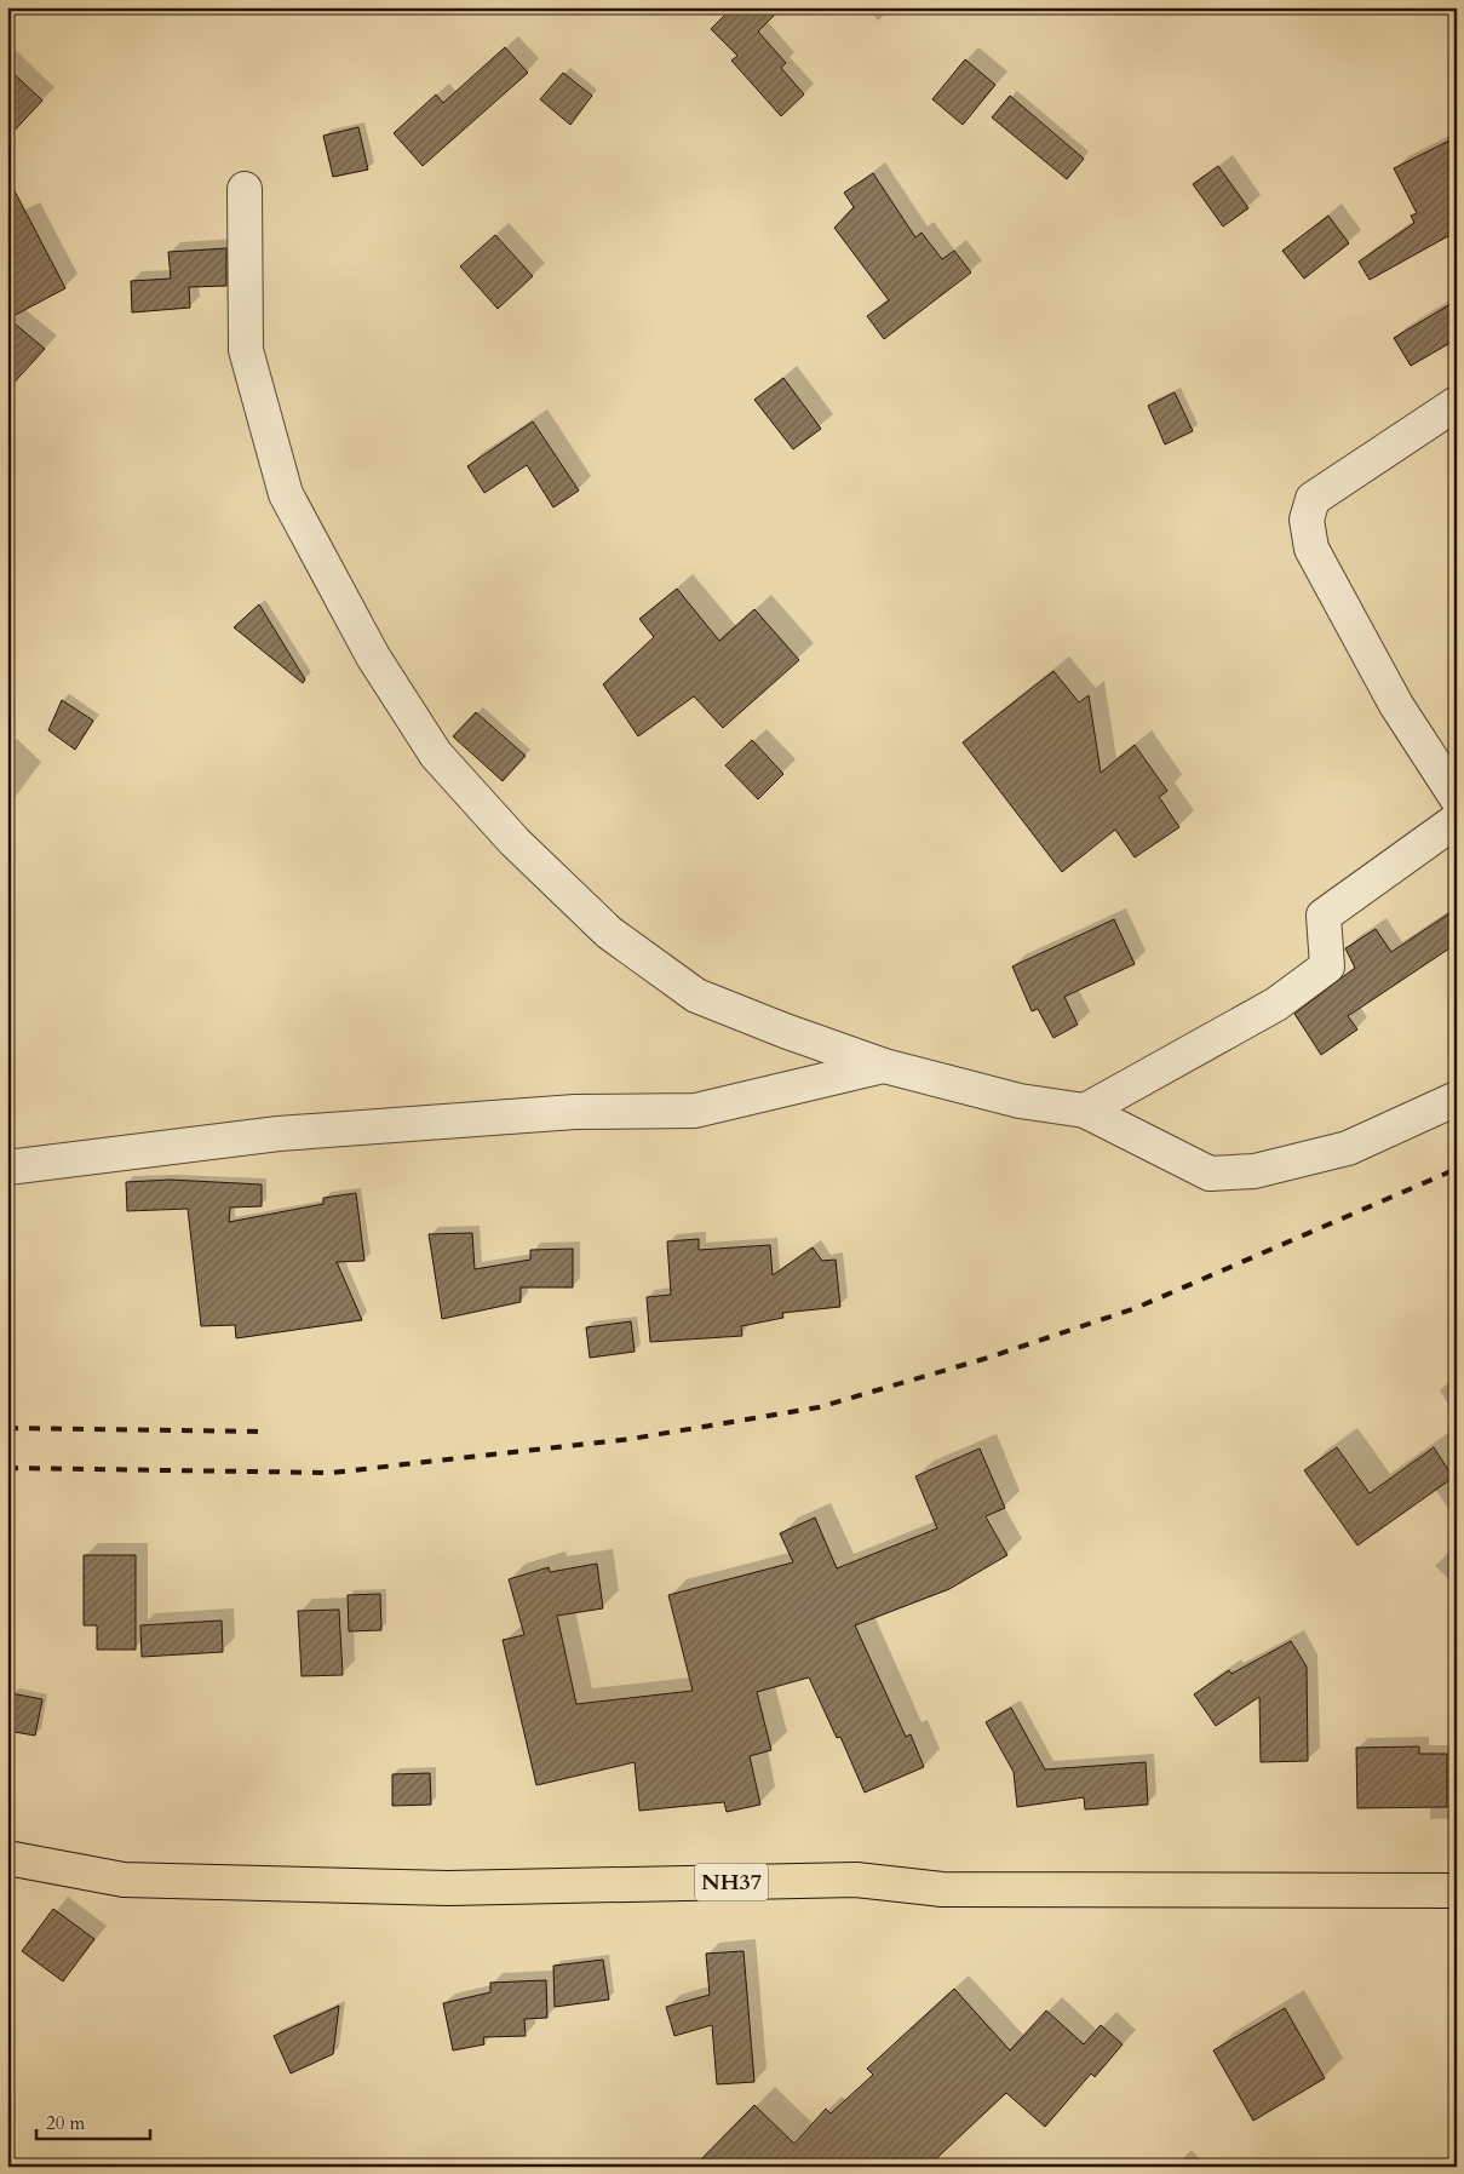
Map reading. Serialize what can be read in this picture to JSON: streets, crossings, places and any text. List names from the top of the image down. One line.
{"streets":{"highway":["NH37"]},"scale_bar":"20 m"}
